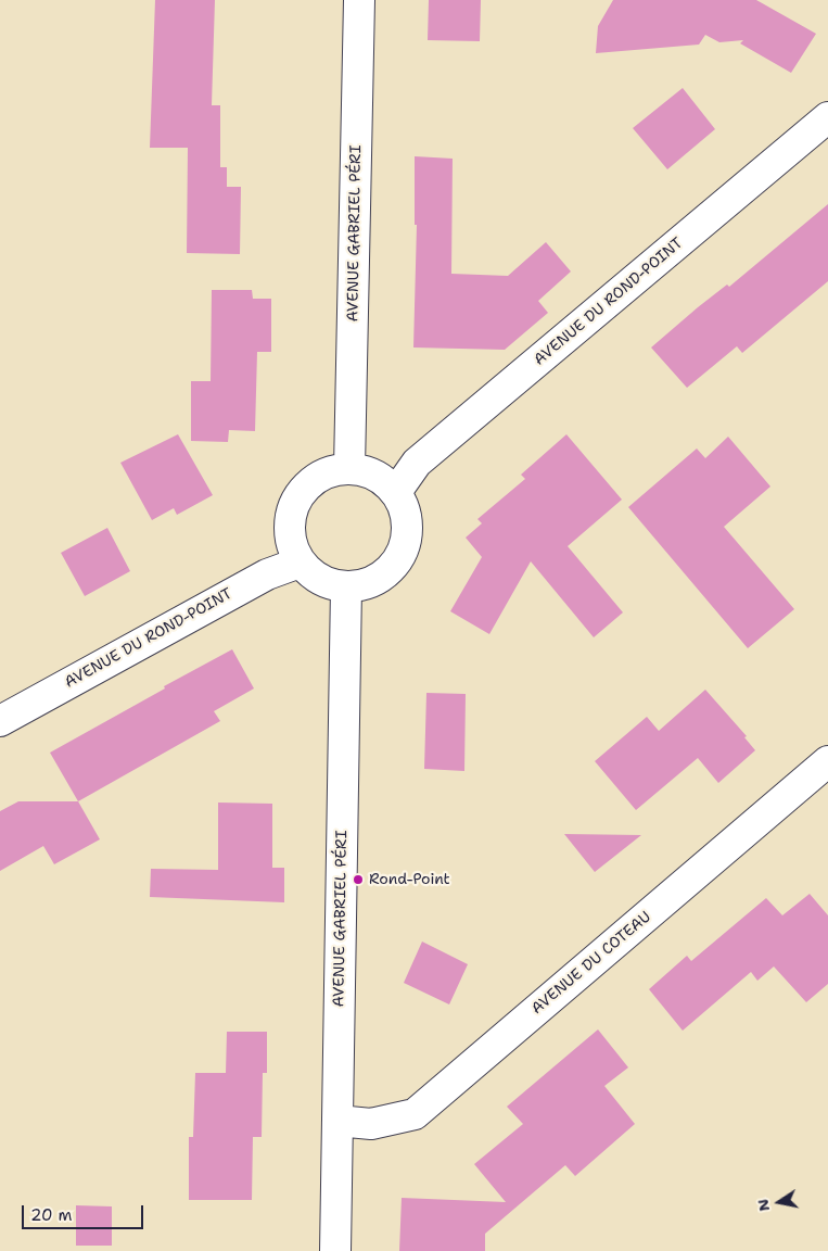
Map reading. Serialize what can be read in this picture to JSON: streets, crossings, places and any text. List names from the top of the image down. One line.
{"streets":{"street":["AVENUE GABRIEL PÉRI","AVENUE DU ROND-POINT","AVENUE DU COTEAU"]},"crossings":[["AVENUE GABRIEL PÉRI","AVENUE DU ROND-POINT"],["AVENUE GABRIEL PÉRI","AVENUE DU COTEAU"]],"places":["Rond-Point"],"scale_bar":"20 m","north":"left"}
